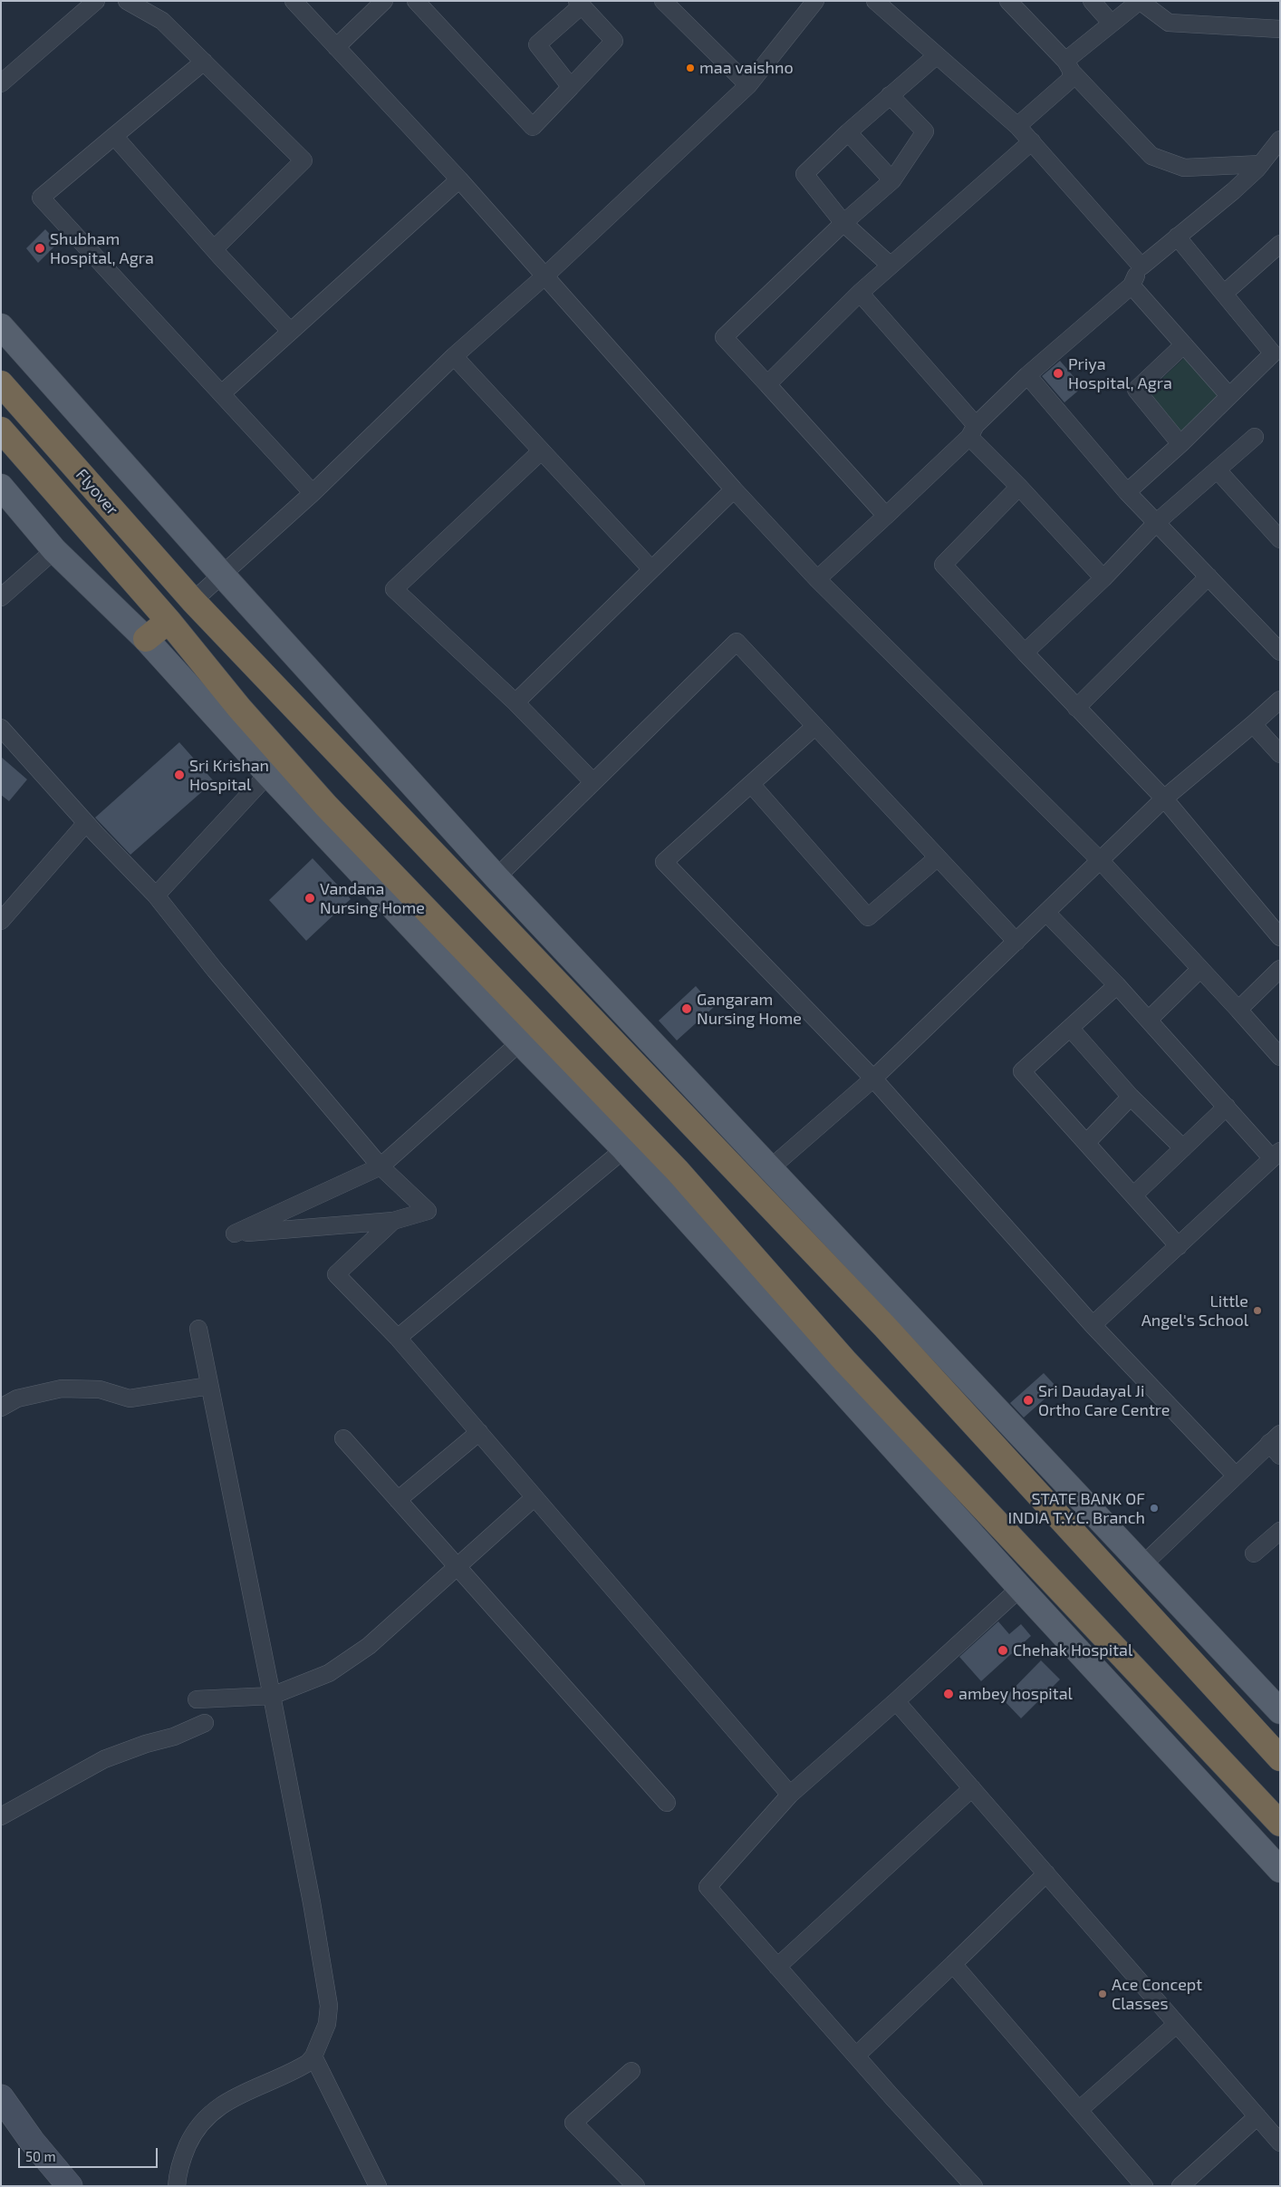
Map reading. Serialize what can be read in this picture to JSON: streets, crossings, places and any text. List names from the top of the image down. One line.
{"streets":{"highway":["Flyover"]},"places":["maa vaishno","Shubham Hospital, Agra","Priya Hospital, Agra","Sri Krishan Hospital","Vandana Nursing Home","Gangaram Nursing Home","Little Angel's School","Sri Daudayal Ji Ortho Care Centre","STATE BANK OF INDIA T.Y.C. Branch","Chehak Hospital","ambey hospital","Ace Concept Classes"],"scale_bar":"50 m"}
